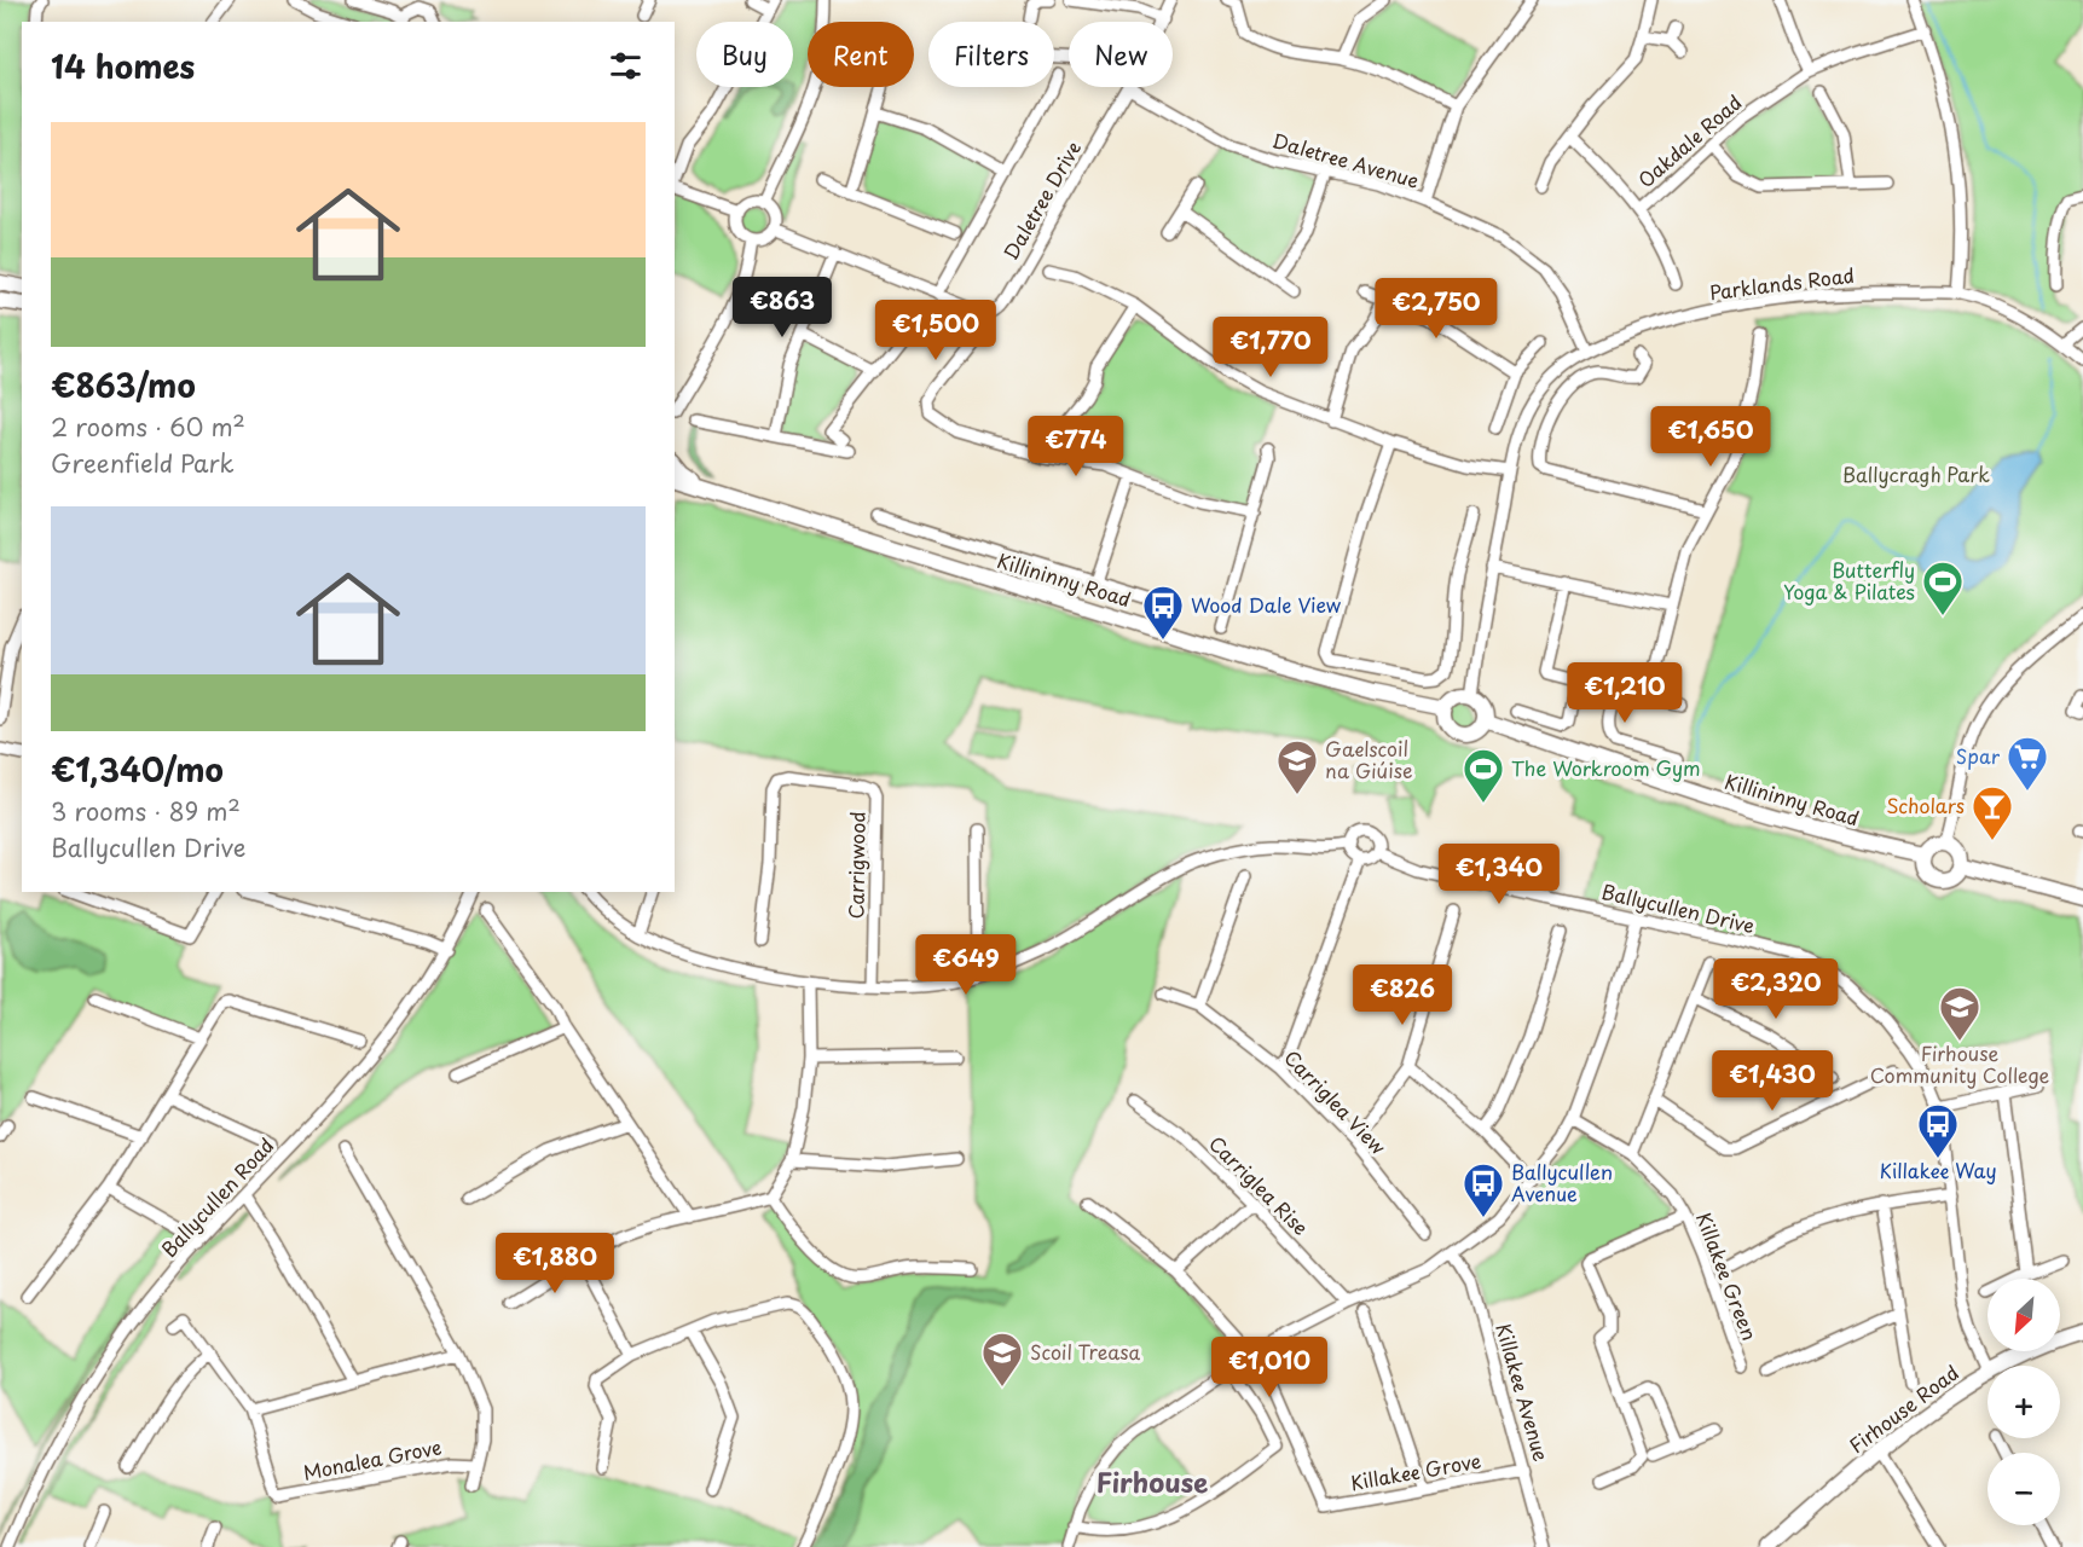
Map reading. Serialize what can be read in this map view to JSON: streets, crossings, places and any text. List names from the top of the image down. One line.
{"streets":{"main road":["Killininny Road","Firhouse Road"],"street":["Oakdale Road","Daletree Avenue","Daletree Drive","Parklands Road","Carrigwood","Ballycullen Drive","Carriglea View","Carriglea Rise","Ballycullen Road","Killakee Green","Killakee Avenue","Monalea Grove","Killakee Grove"]},"crossings":[["Daletree Avenue","Daletree Drive"],["Daletree Avenue","Parklands Road"],["Parklands Road","Killininny Road"],["Carrigwood","Ballycullen Drive"],["Killakee Avenue","Killakee Grove"]],"districts":["Firhouse"],"parks":["Ballycragh Park"],"places":{"sports":["Butterfly Yoga & Pilates","The Workroom Gym"],"bus stop":["Wood Dale View","Killakee Way","Ballycullen Avenue"],"supermarket":["Spar"],"school or university":["Gaelscoil na Giúise","Firhouse Community College","Scoil Treasa"],"bar":["Scholars"]},"north":"bottom left","page":{"chip":["Buy","Rent","Filters","New"],"heading":"14 homes","list":[{"name":"€863/mo","note":"2 rooms · 60 m² · Greenfield Park"},{"name":"€1,340/mo","note":"3 rooms · 89 m² · Ballycullen Drive"}],"price":["€863","€2,750","€1,500","€1,770","€1,650","€774","€1,210","€1,340","€649","€2,320","€826","€1,430","€1,880","€1,010"],"map_buttons":["+","−"]}}
